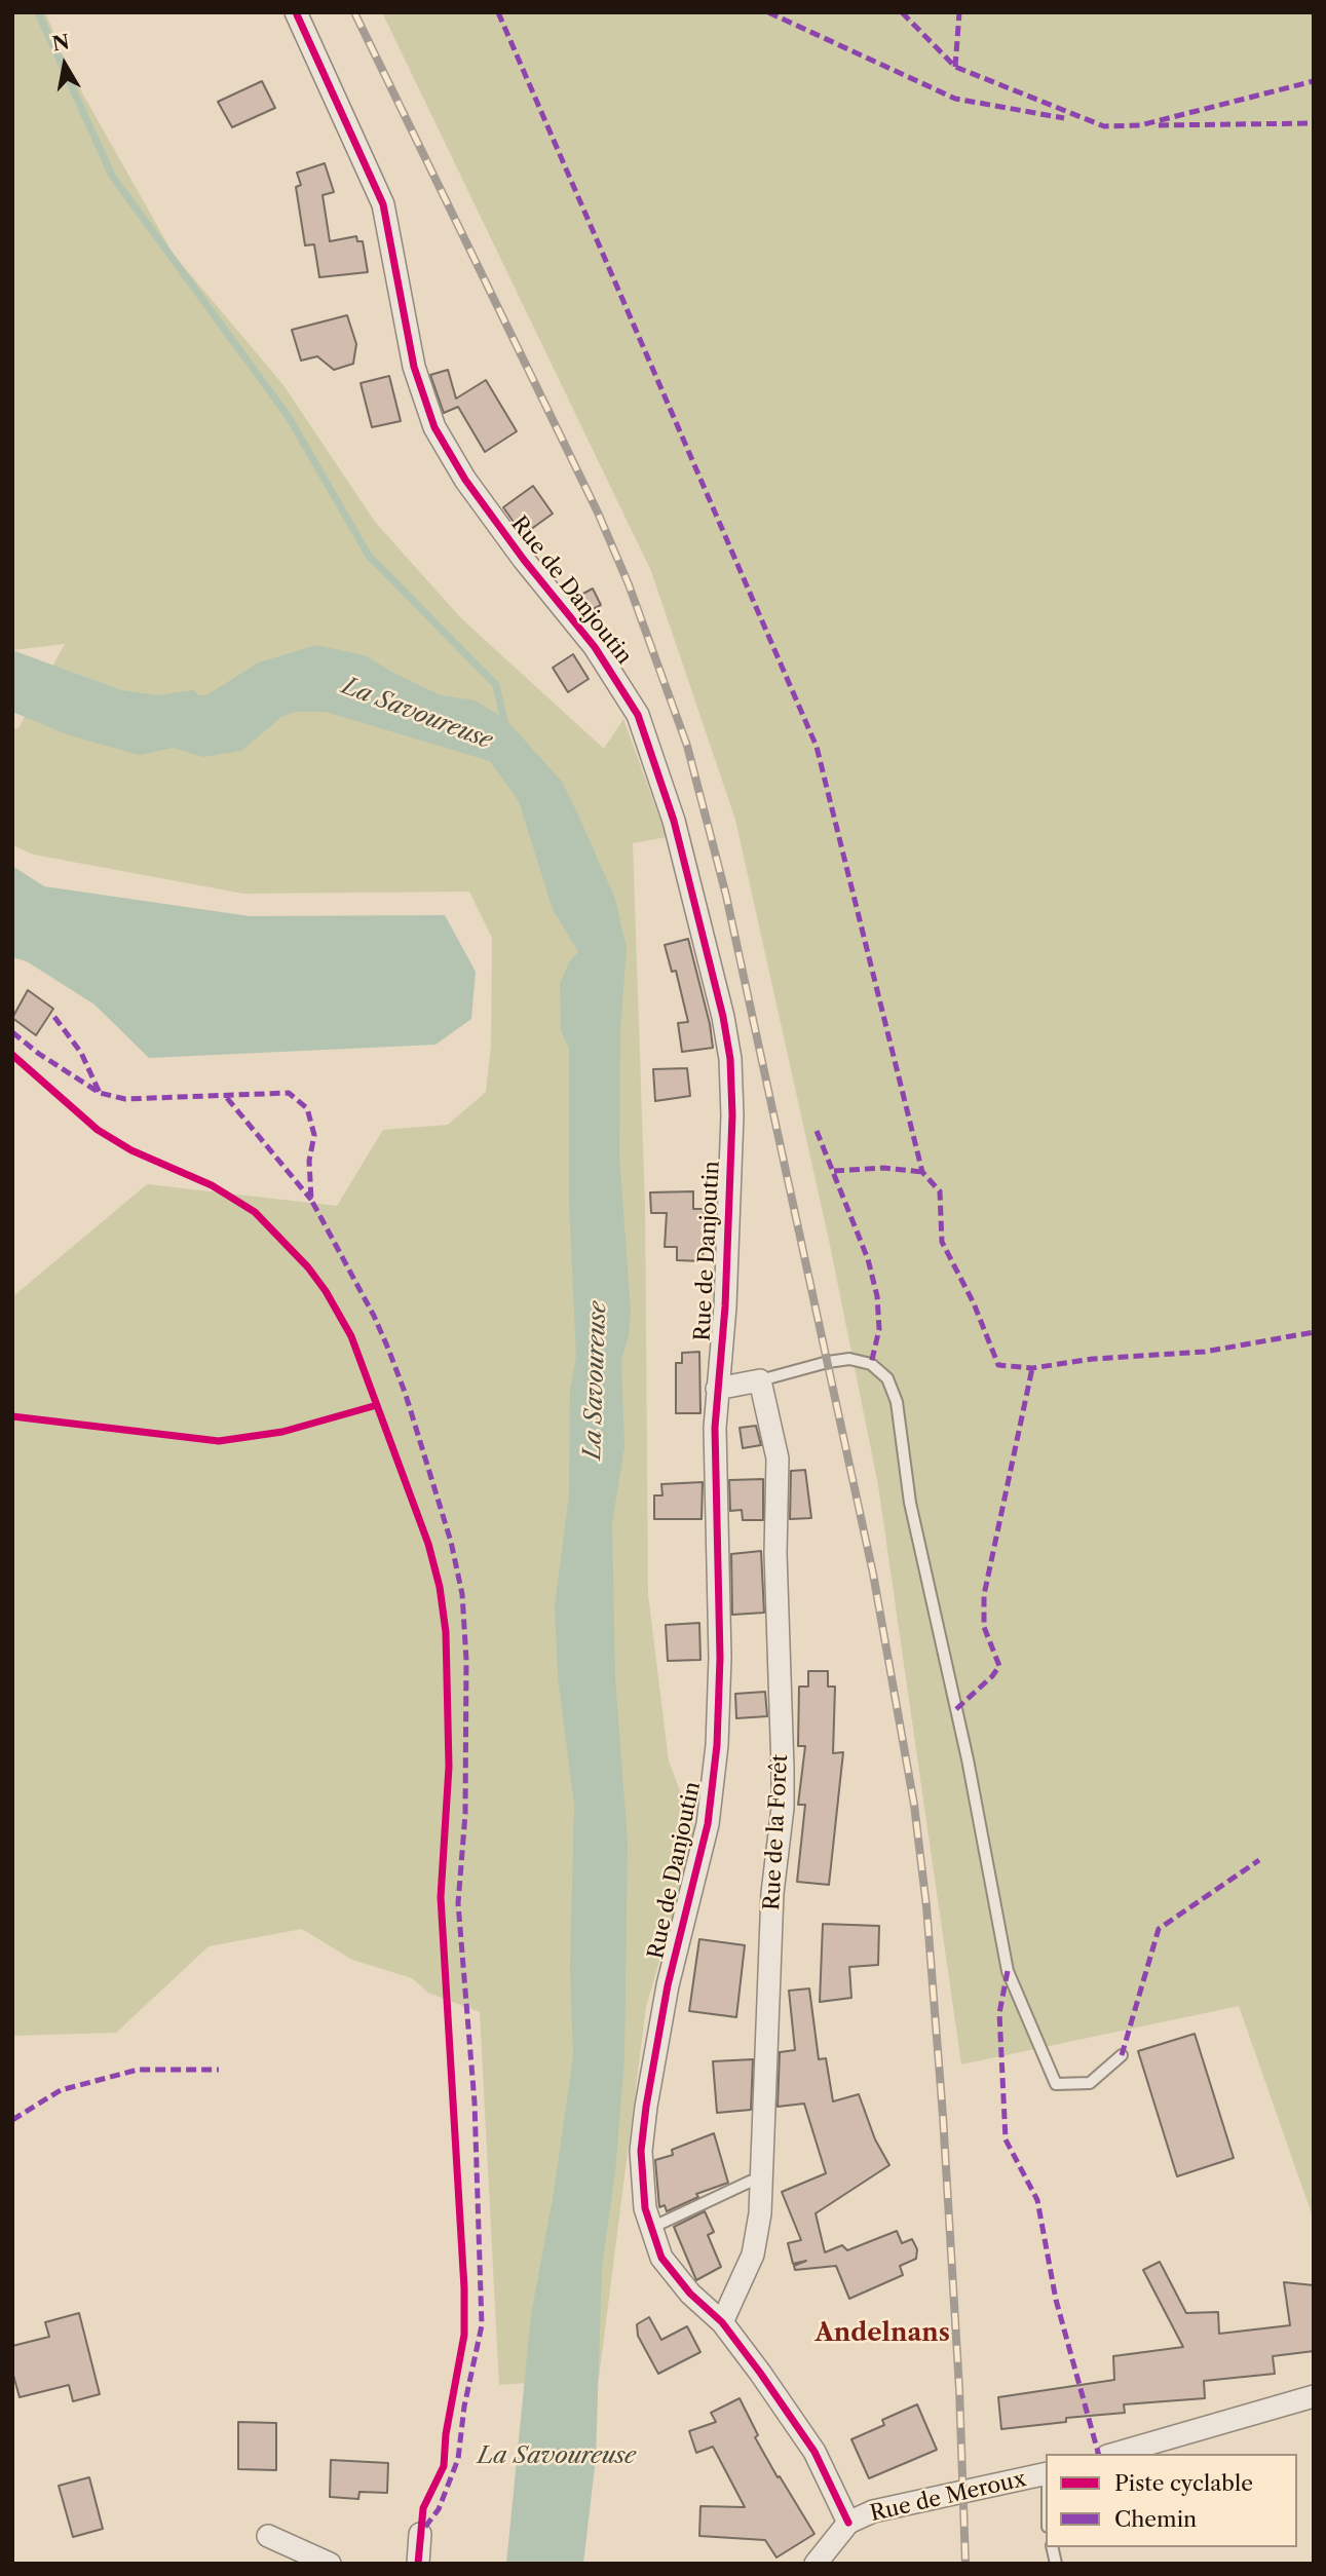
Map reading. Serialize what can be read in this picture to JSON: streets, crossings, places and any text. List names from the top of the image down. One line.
{"streets":{"street":["Rue de Danjoutin","Rue de la Forêt","Rue de Meroux"]},"crossings":[["Rue de Danjoutin","Rue de la Forêt"],["Rue de Danjoutin","Rue de Meroux"]],"districts":["Andelnans"],"water":["La Savoureuse"],"legend":["Piste cyclable","Chemin"],"north":"top"}
